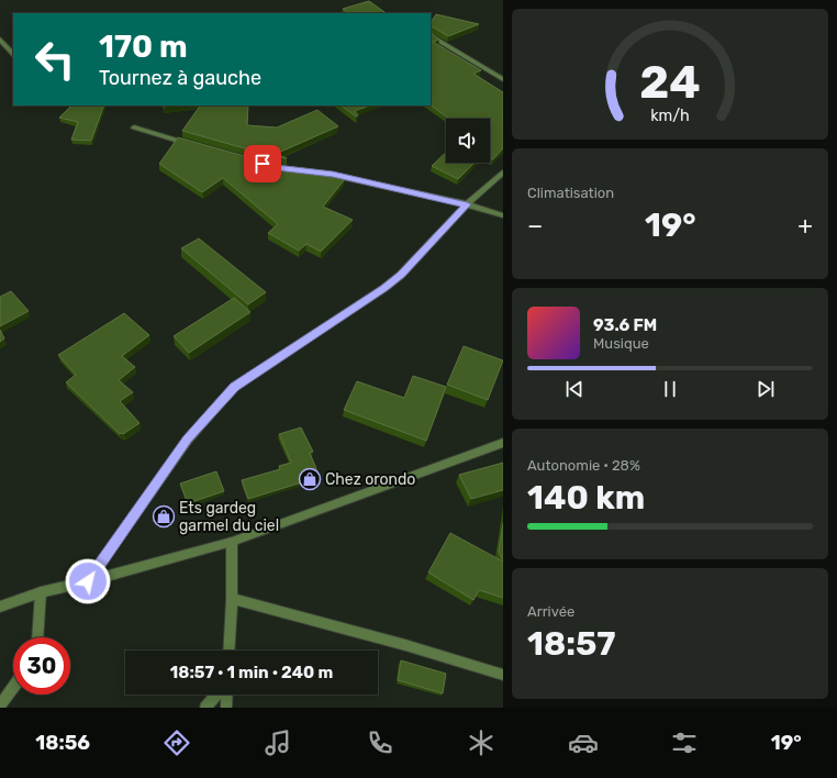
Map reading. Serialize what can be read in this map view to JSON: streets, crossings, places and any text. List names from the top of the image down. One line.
{"places":{"shop":["Chez orondo","Ets gardeg garmel du ciel"]},"page":{"turn":["170 m","Tournez à gauche"],"tile":["Climatisation",["Autonomie · 28%","140 km"],["Arrivée","18:57"]],"heat":["−","19°","+"],"song":["93.6 FM","Musique"],"limit":"30","trip":"18:57 · 1 min · 240 m","tabs":["18:56","19°"],"gauge":["24","km/h"]}}
